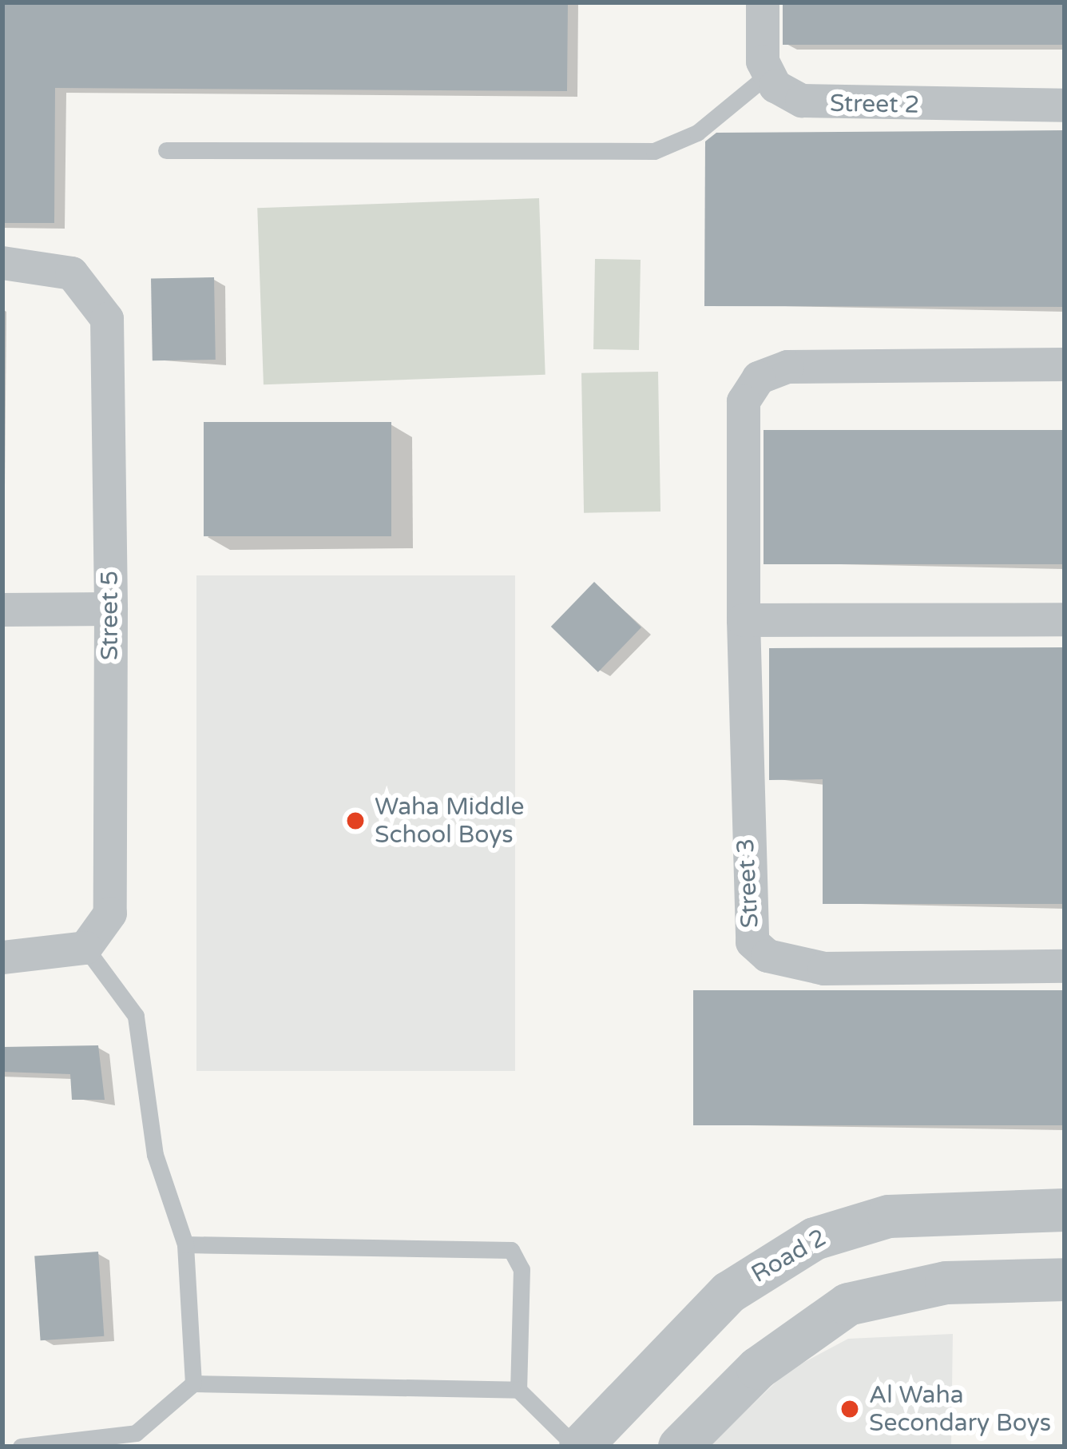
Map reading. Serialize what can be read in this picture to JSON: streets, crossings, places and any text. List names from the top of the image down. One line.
{"streets":{"street":["Street 2","Street 5","Street 3","Road 2"]},"places":["Waha Middle School Boys","Al Waha Secondary Boys"]}
